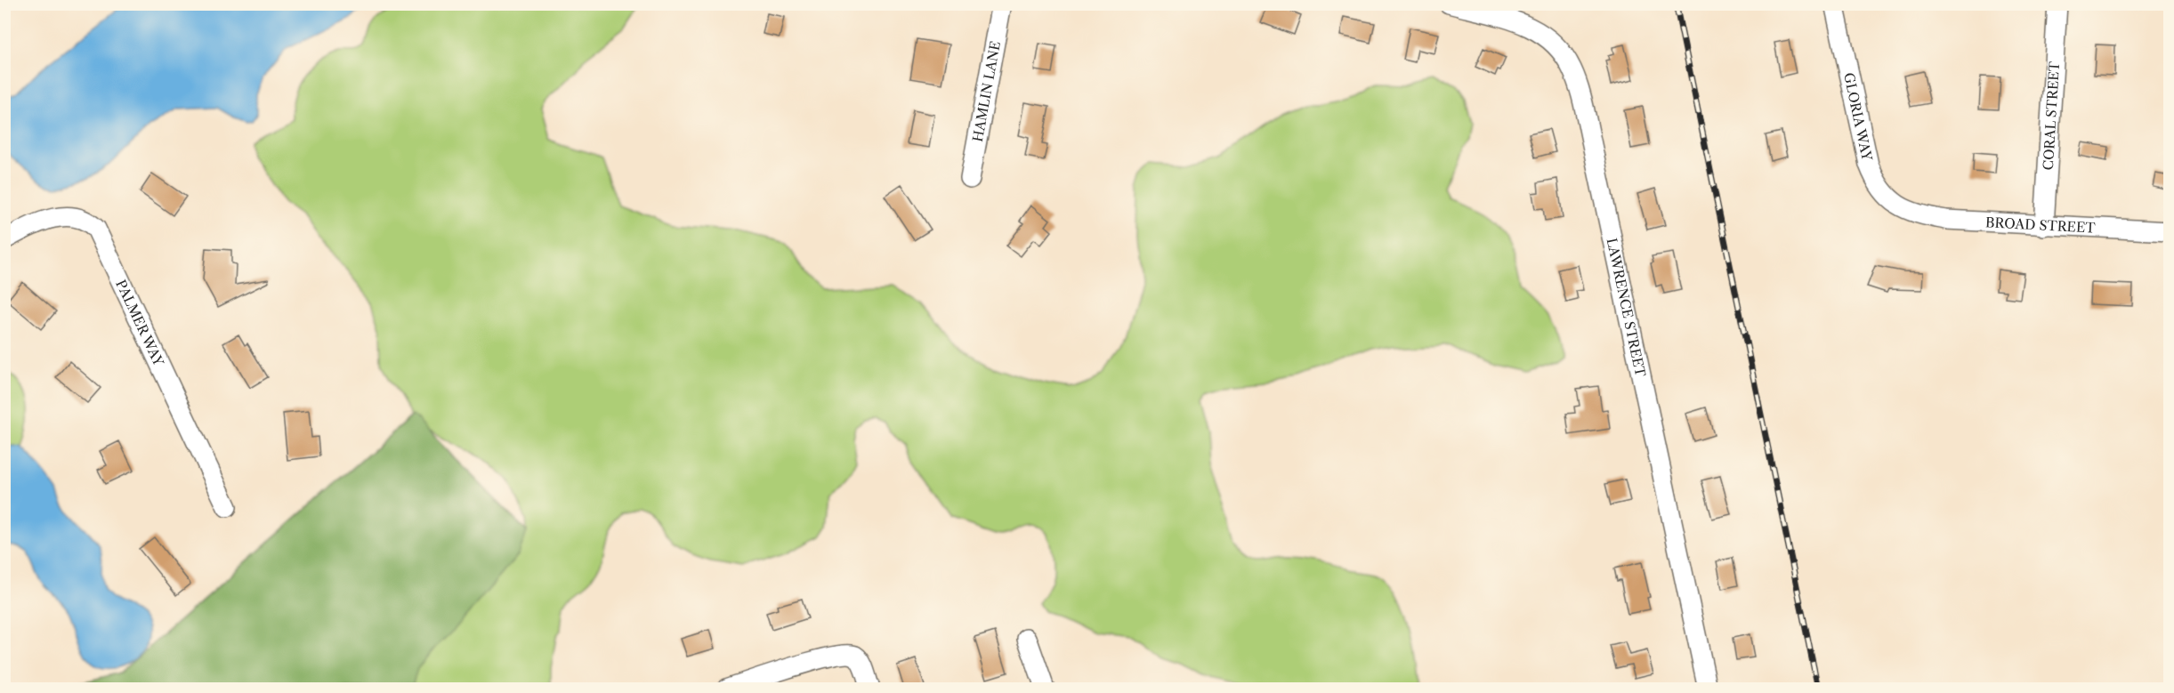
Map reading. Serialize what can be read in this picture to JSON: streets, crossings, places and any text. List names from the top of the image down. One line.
{"streets":{"street":["HAMLIN LANE","CORAL STREET","GLORIA WAY","BROAD STREET","LAWRENCE STREET","PALMER WAY"]},"crossings":[["CORAL STREET","BROAD STREET"],["GLORIA WAY","BROAD STREET"]]}
